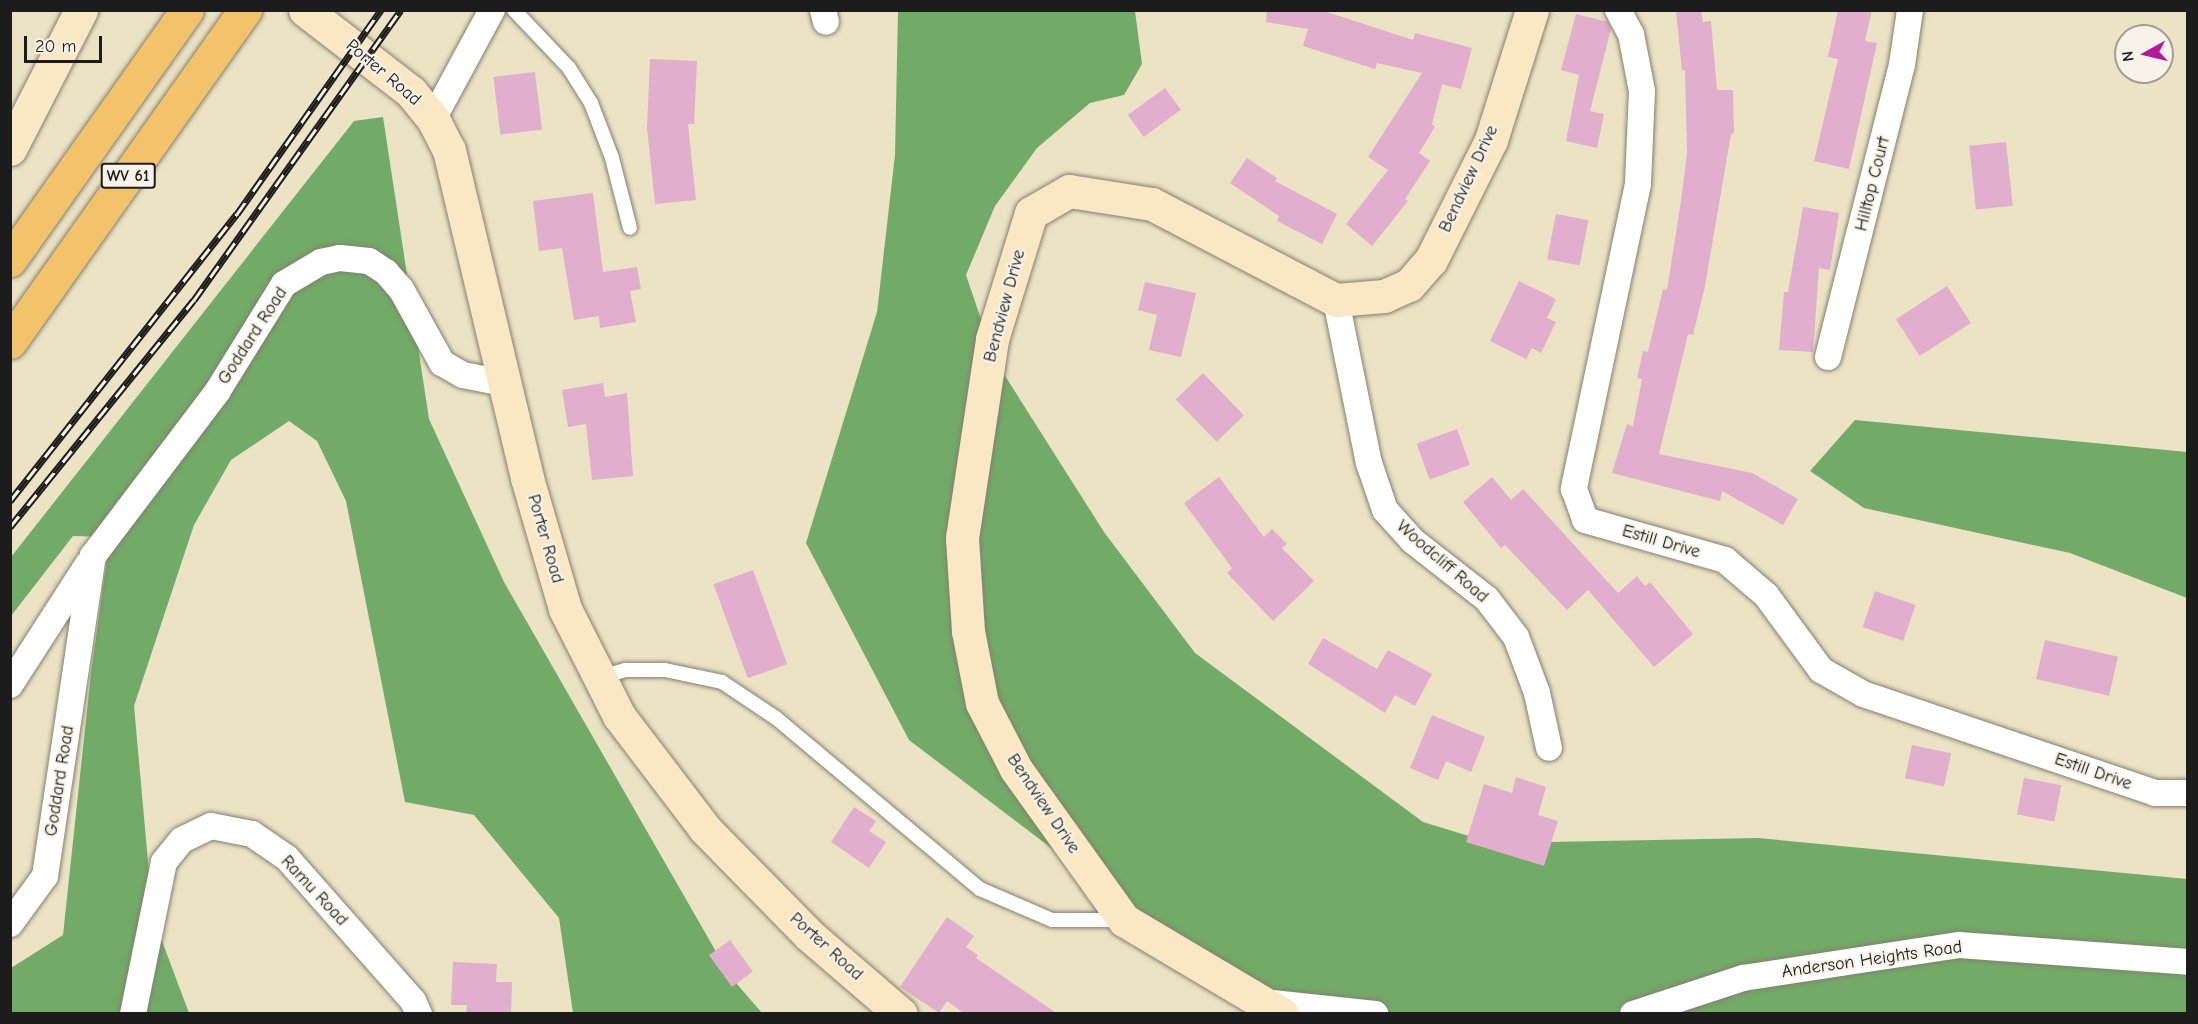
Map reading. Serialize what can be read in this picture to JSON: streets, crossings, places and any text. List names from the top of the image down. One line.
{"streets":{"main road":["WV 61"],"street":["Porter Road","Bendview Drive","Hilltop Court","Goddard Road","Estill Drive","Woodcliff Road","Ramu Road","Anderson Heights Road"]},"crossings":[["Porter Road","Goddard Road"],["Bendview Drive","Woodcliff Road"]],"scale_bar":"20 m","north":"left"}
